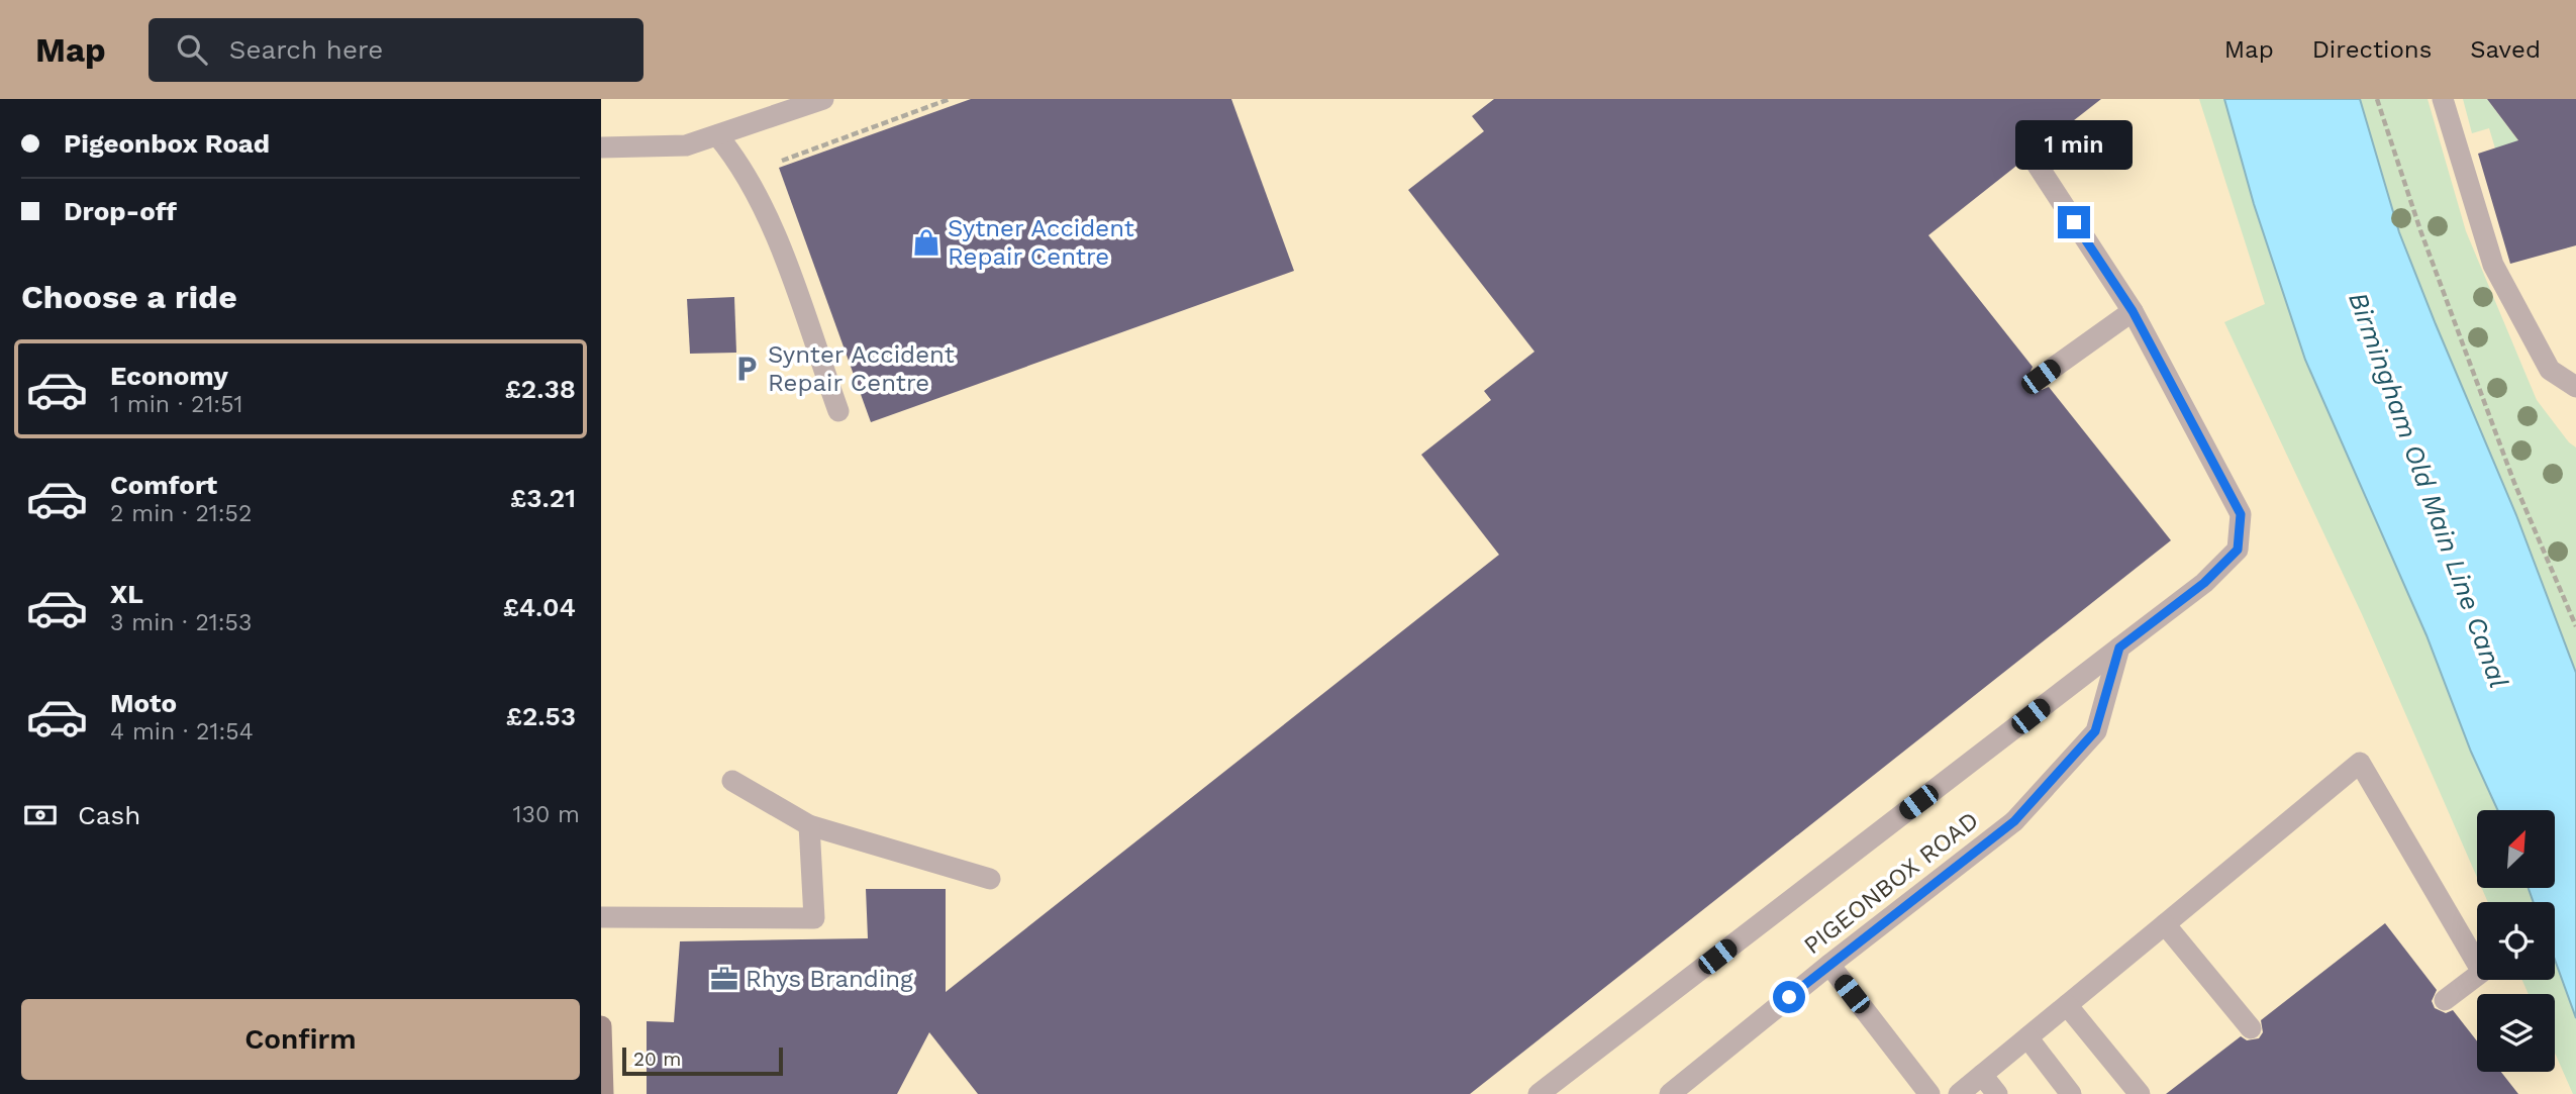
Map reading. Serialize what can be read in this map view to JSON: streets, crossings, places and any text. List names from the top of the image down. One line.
{"streets":{"street":["PIGEONBOX ROAD"]},"water":["Birmingham Old Main Line Canal"],"places":{"shop":["Sytner Accident Repair Centre"],"parking":["Synter Accident Repair Centre"],"office":["Rhys Branding"]},"scale_bar":"20 m","north":"top right","page":{"header":"Map","search":"Search here","nav":["Map","Directions","Saved"],"banner":["Pigeonbox Road","Drop-off"],"bubble":"1 min","heading":"Choose a ride","list":[{"name":"Economy","note":"1 min · 21:51","value":"£2.38"},{"name":"Comfort","note":"2 min · 21:52","value":"£3.21"},{"name":"XL","note":"3 min · 21:53","value":"£4.04"},{"name":"Moto","note":"4 min · 21:54","value":"£2.53"}],"pay":["Cash","130 m"],"buttons":"Confirm","scale":"20 m"}}
